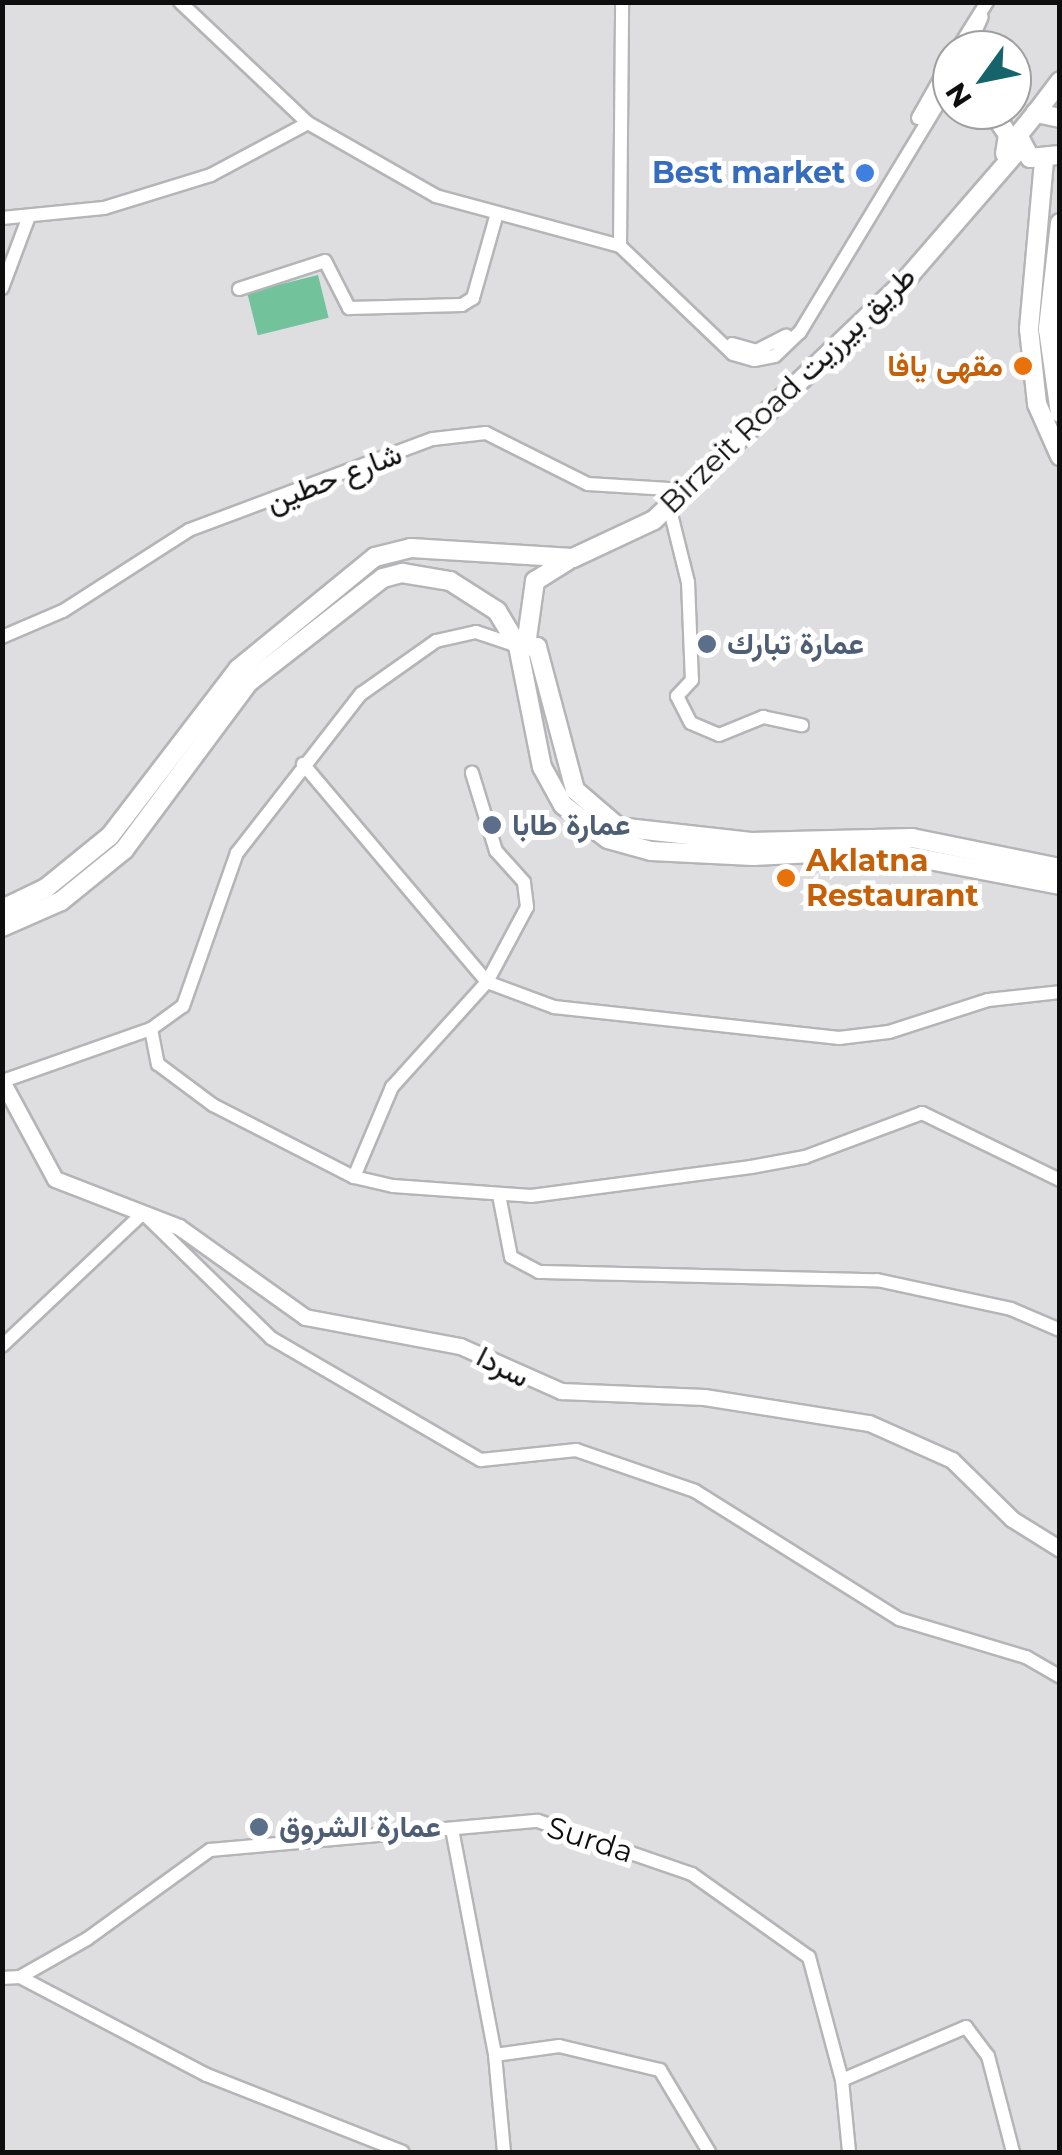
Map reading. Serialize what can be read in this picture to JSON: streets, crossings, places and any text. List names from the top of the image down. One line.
{"streets":{"main road":["Birzeit Road طريق بيرزيت"],"street":["شارع حطين","سردا","Surda"]},"crossings":[["Birzeit Road طريق بيرزيت","شارع حطين"]],"places":["Best market","مقهى يافا","عمارة تبارك","عمارة طابا","Aklatna Restaurant","عمارة الشروق"],"north":"bottom left"}
